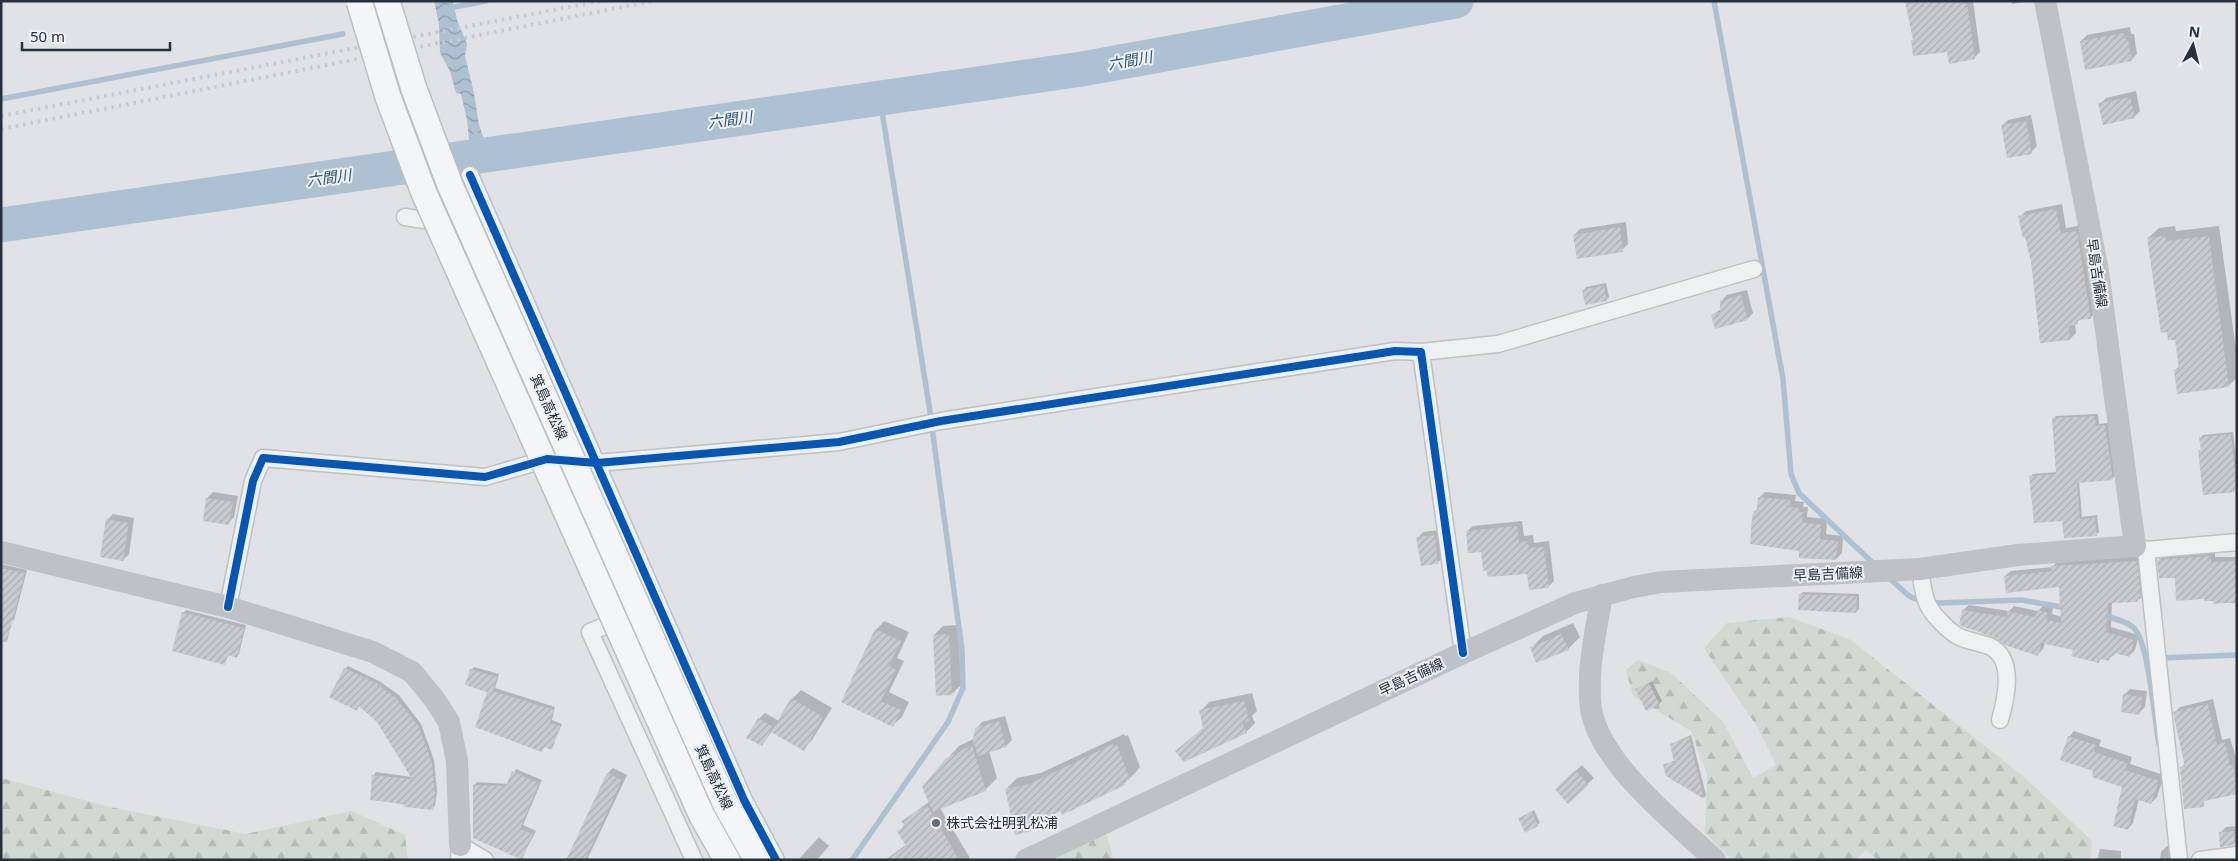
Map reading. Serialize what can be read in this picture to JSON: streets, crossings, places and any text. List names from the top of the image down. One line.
{"streets":{"main road":["早島吉備線","箕島高松線"]},"water":["六間川"],"places":["株式会社明乳松浦"],"scale_bar":"50 m","north":"top"}
